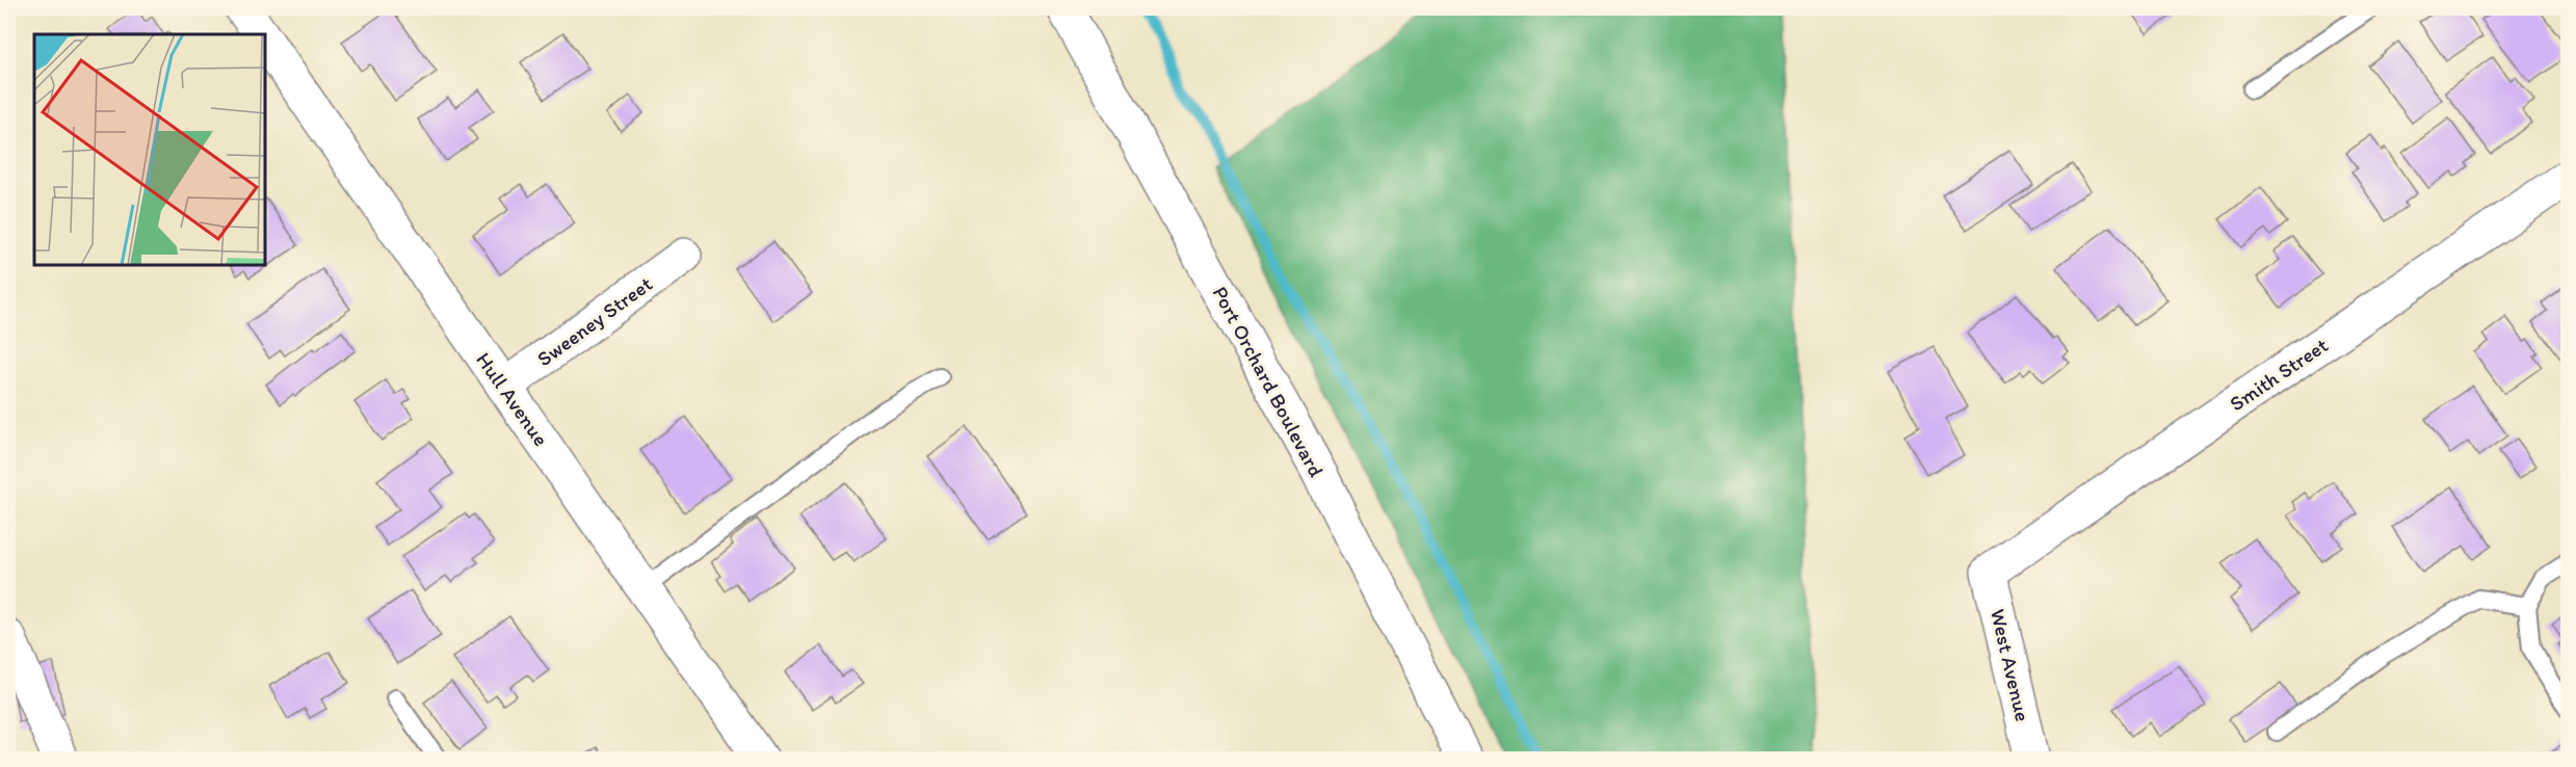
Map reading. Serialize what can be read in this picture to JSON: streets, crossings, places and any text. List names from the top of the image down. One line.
{"streets":{"street":["Sweeney Street","Smith Street","Port Orchard Boulevard","Hull Avenue","West Avenue"]},"crossings":[["Sweeney Street","Hull Avenue"],["Smith Street","West Avenue"]]}
